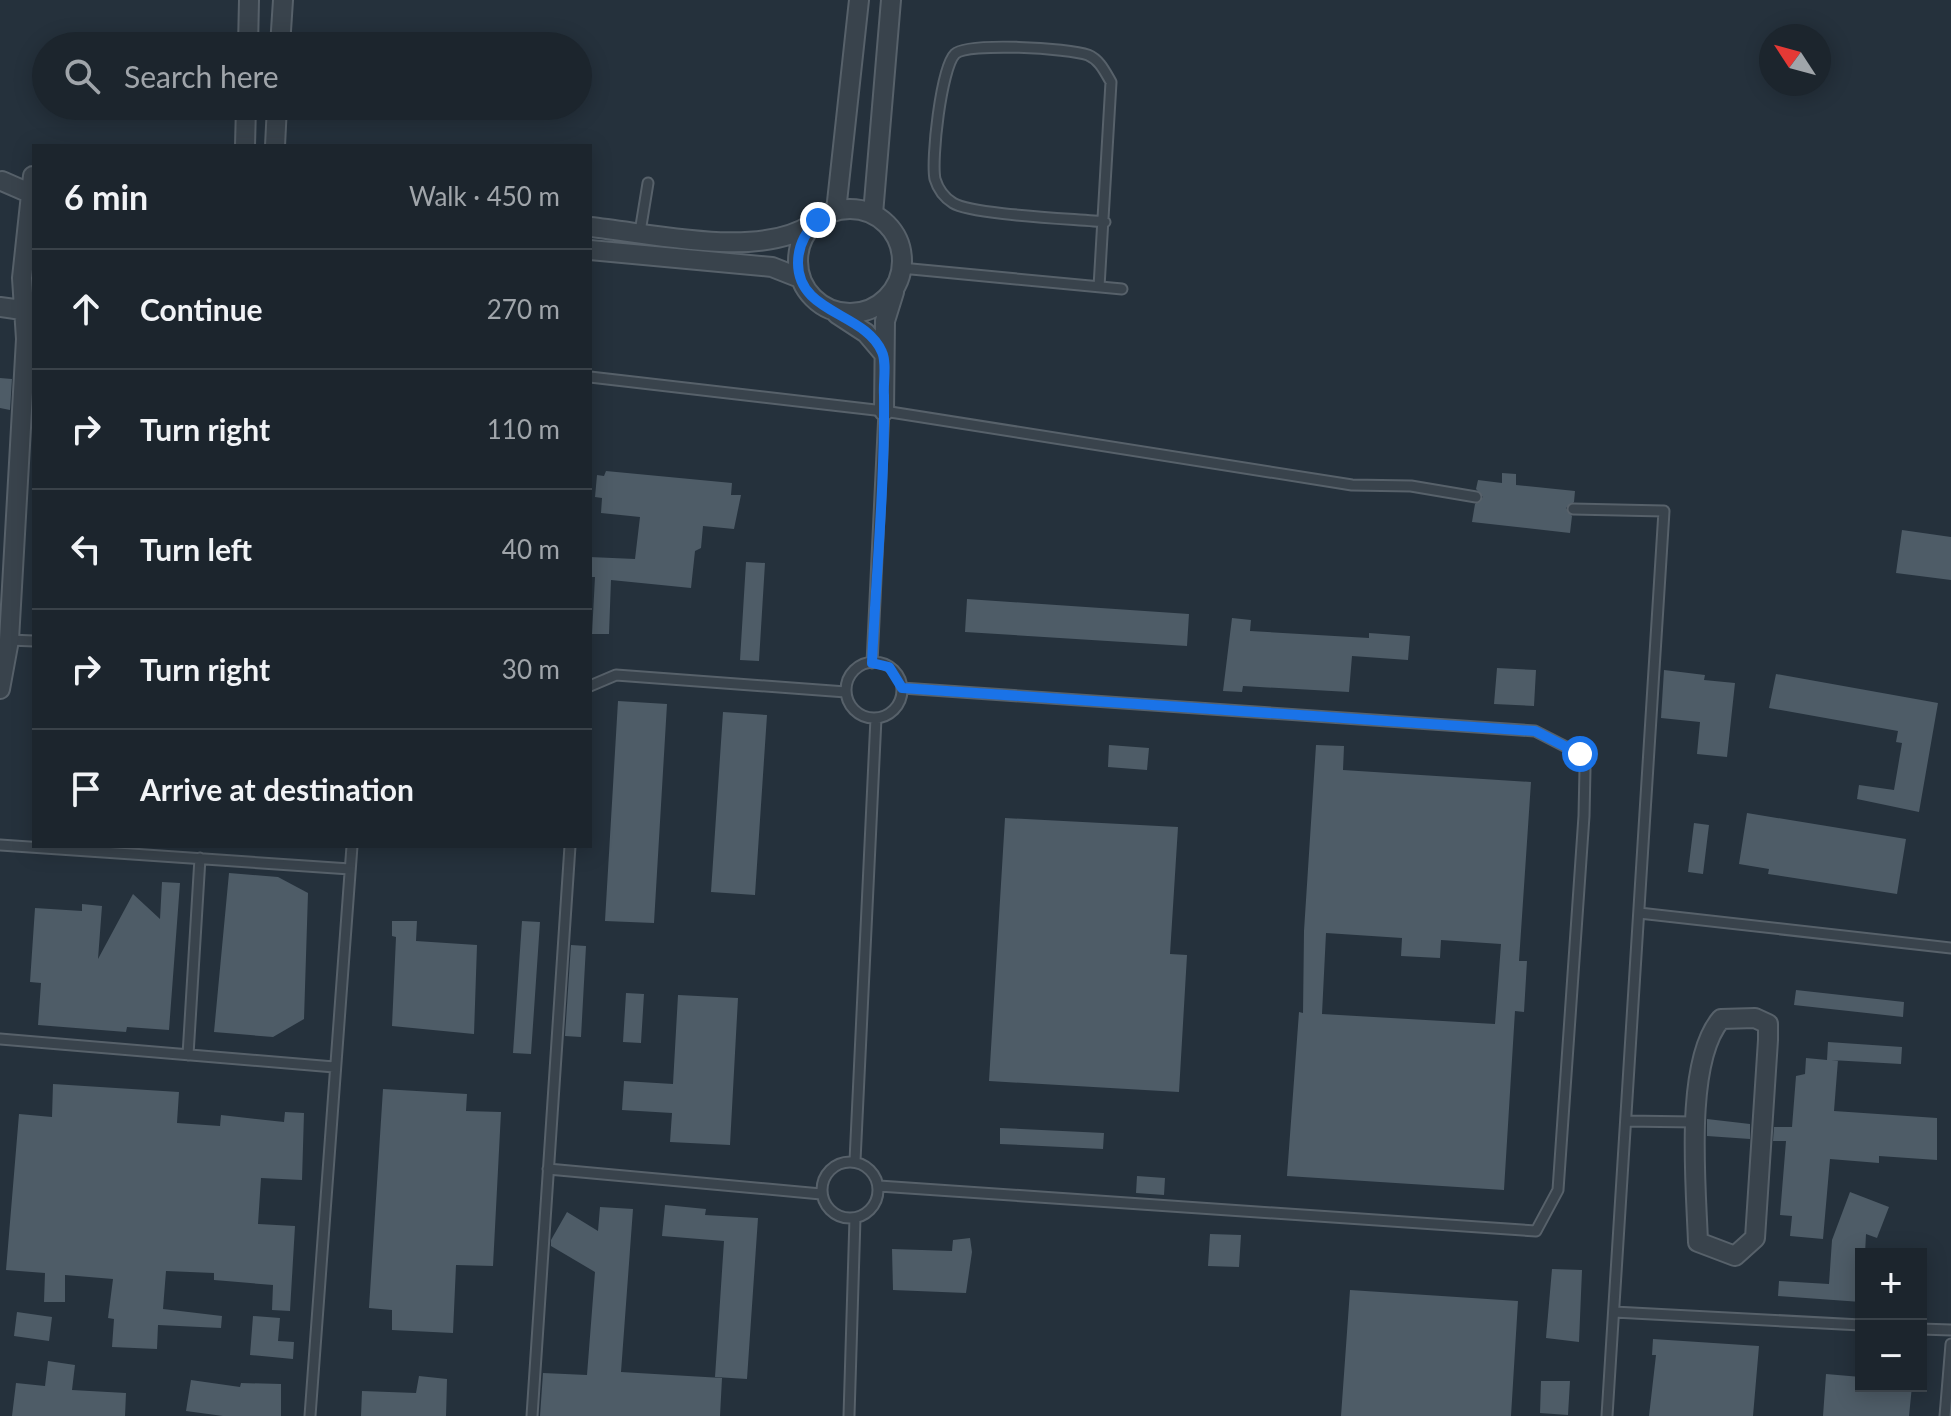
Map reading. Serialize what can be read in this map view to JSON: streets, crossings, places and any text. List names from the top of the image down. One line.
{"north":"top left","page":{"search":"Search here","heading":["6 min","Walk · 450 m"],"list":[["Continue","270 m"],["Turn right","110 m"],["Turn left","40 m"],["Turn right","30 m"],"Arrive at destination"],"map_buttons":["+","−"]}}
